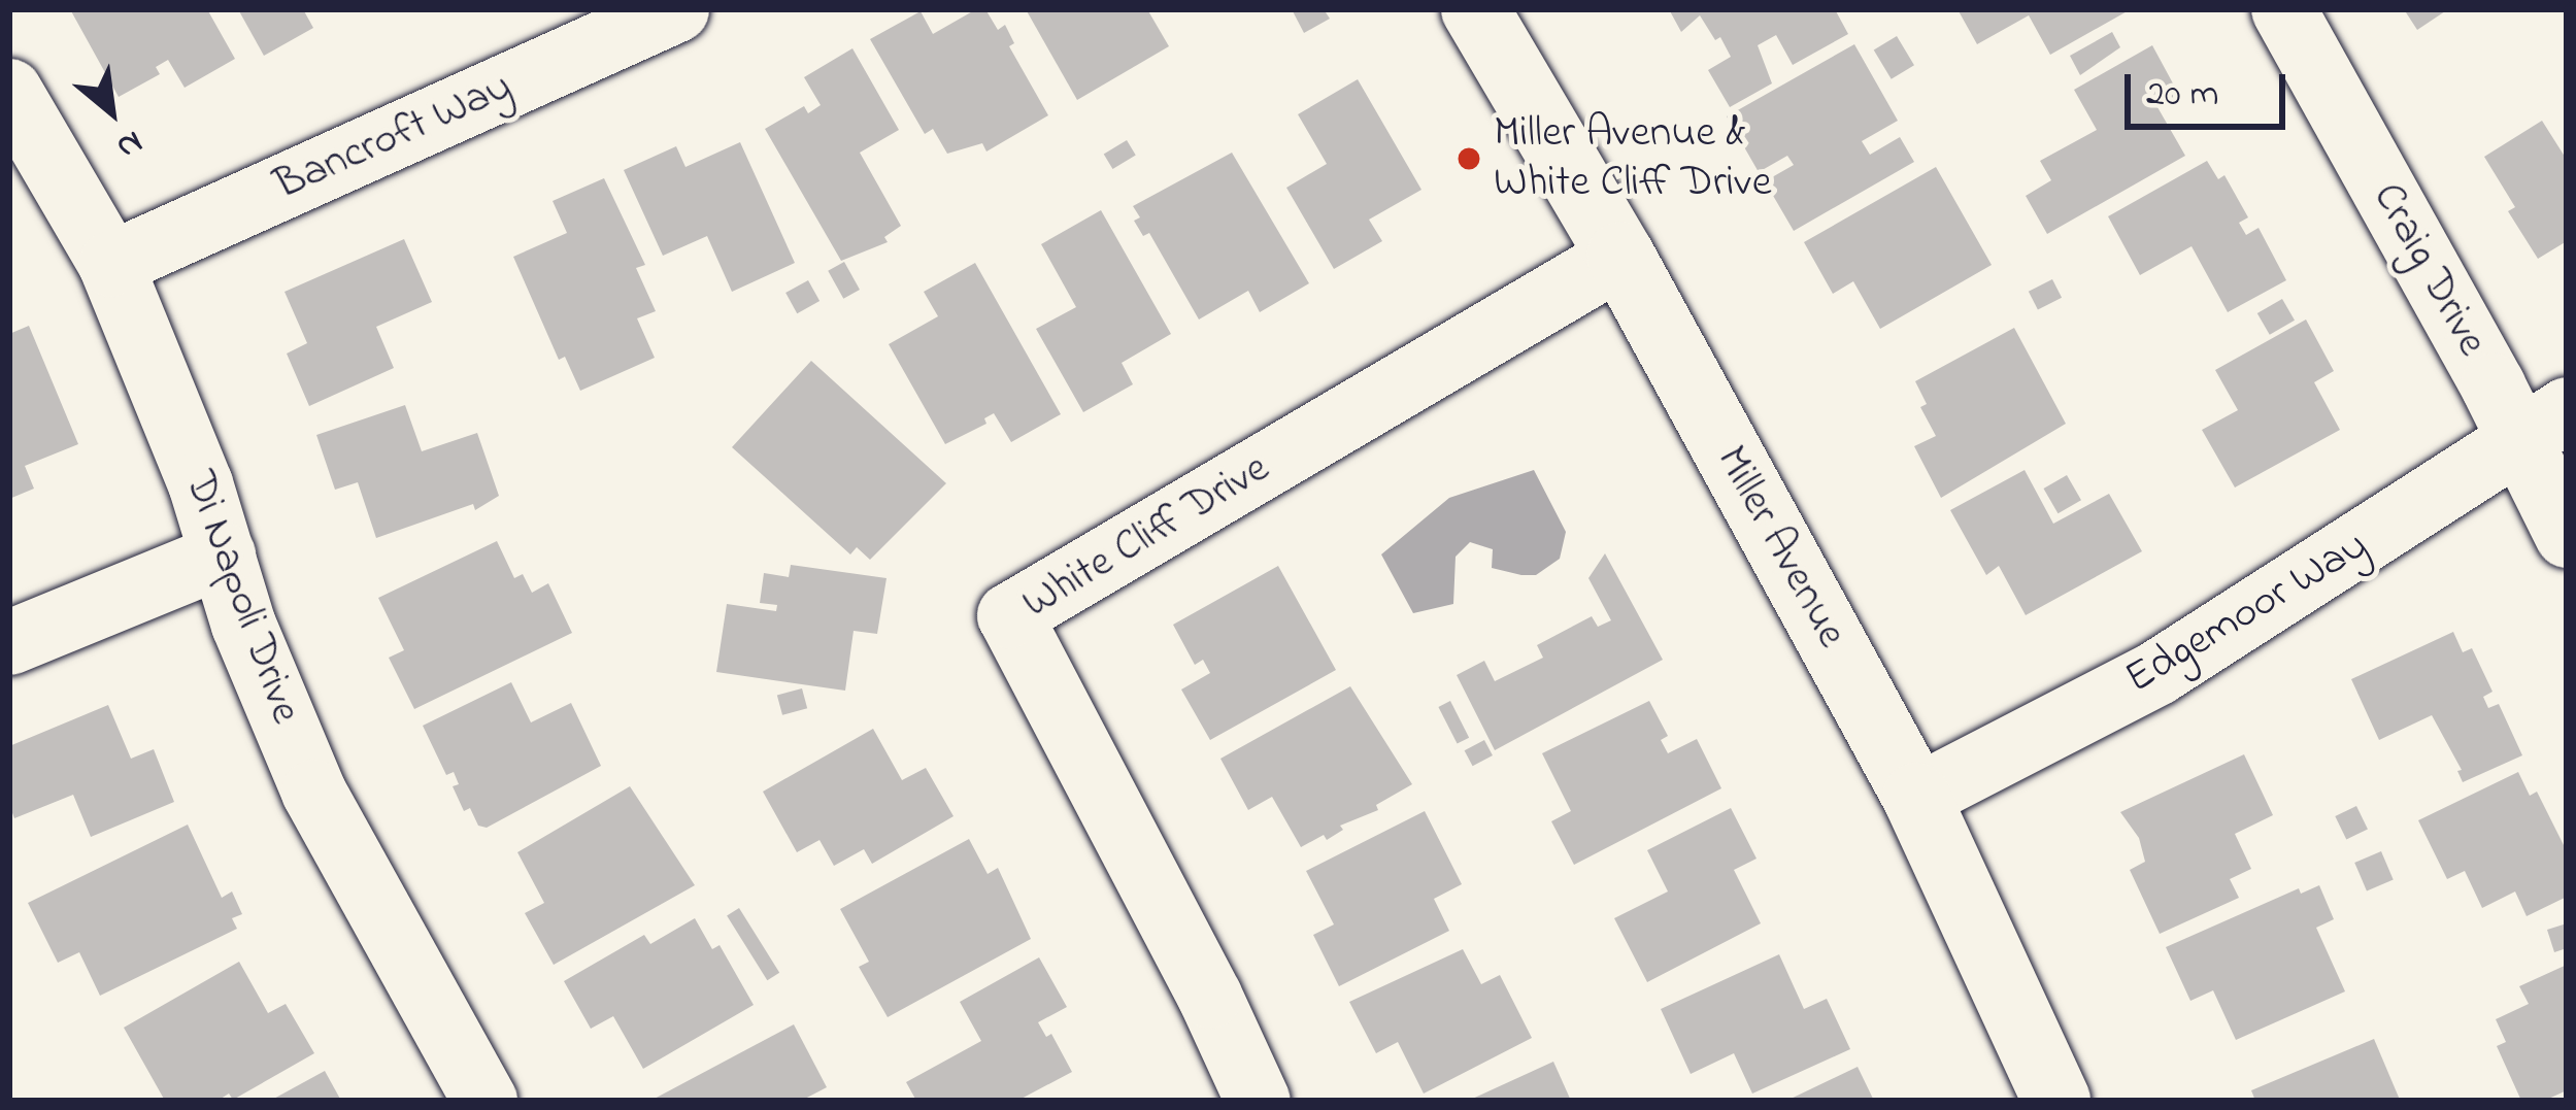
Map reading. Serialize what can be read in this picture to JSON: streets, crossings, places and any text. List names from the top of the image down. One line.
{"streets":{"main road":["Miller Avenue"],"street":["Bancroft Way","Craig Drive","White Cliff Drive","Di Napoli Drive","Edgemoor Way"]},"crossings":[["Bancroft Way","Di Napoli Drive"],["Craig Drive","Edgemoor Way"],["White Cliff Drive","Miller Avenue"],["Miller Avenue","Edgemoor Way"]],"places":["Miller Avenue & White Cliff Drive"],"scale_bar":"20 m","north":"bottom right"}
